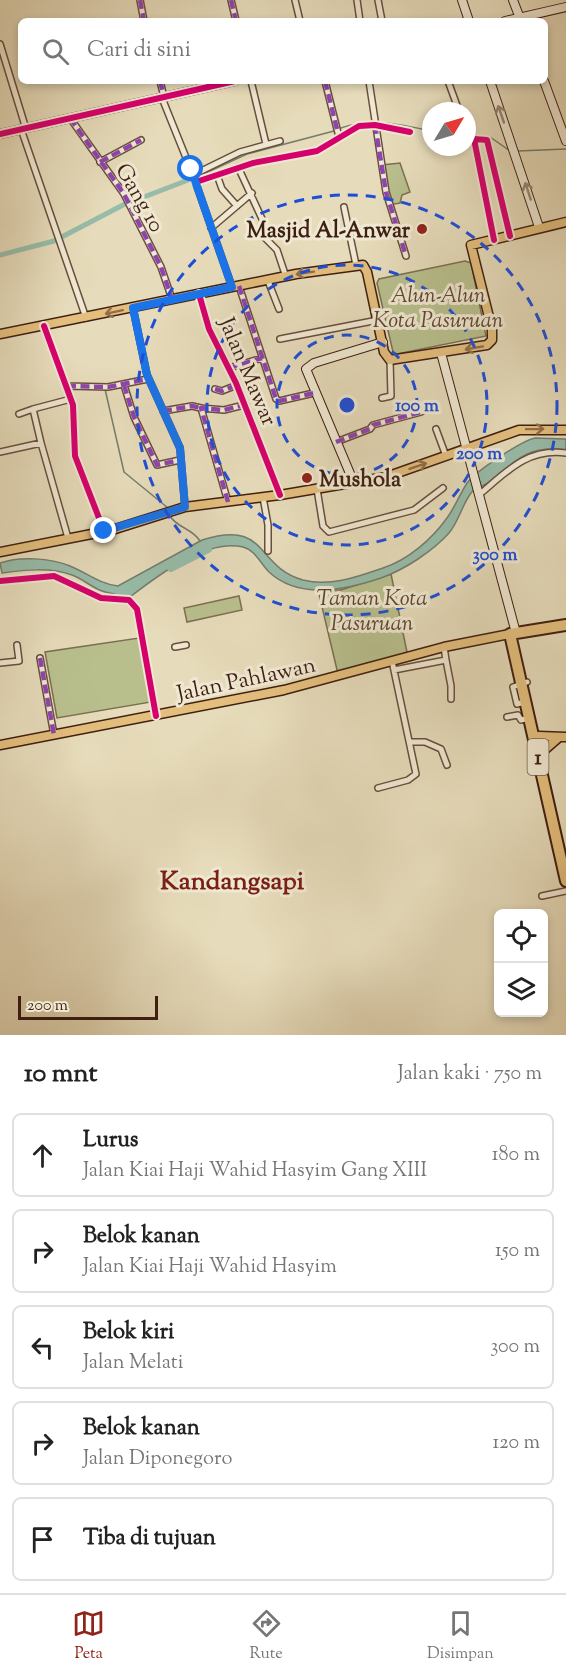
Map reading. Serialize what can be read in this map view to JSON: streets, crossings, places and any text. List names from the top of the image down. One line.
{"streets":{"highway":["1"],"main road":["Jalan Pahlawan"],"street":["Gang 10","Jalan Mawar"]},"crossings":[["Jalan Pahlawan","1"]],"districts":["Kandangsapi"],"parks":["Alun-Alun Kota Pasuruan","Taman Kota Pasuruan"],"places":["Masjid Al-Anwar","Mushola"],"scale_bar":"200 m","north":"top right","page":{"search":"Cari di sini","scale":"200 m","heading":["10 mnt","Jalan kaki · 750 m"],"list":[["Lurus","Jalan Kiai Haji Wahid Hasyim Gang XIII","180 m"],["Belok kanan","Jalan Kiai Haji Wahid Hasyim","150 m"],["Belok kiri","Jalan Melati","300 m"],["Belok kanan","Jalan Diponegoro","120 m"],"Tiba di tujuan"],"nav":["Peta","Rute","Disimpan"]},"rings":["100 m","200 m","300 m"]}
